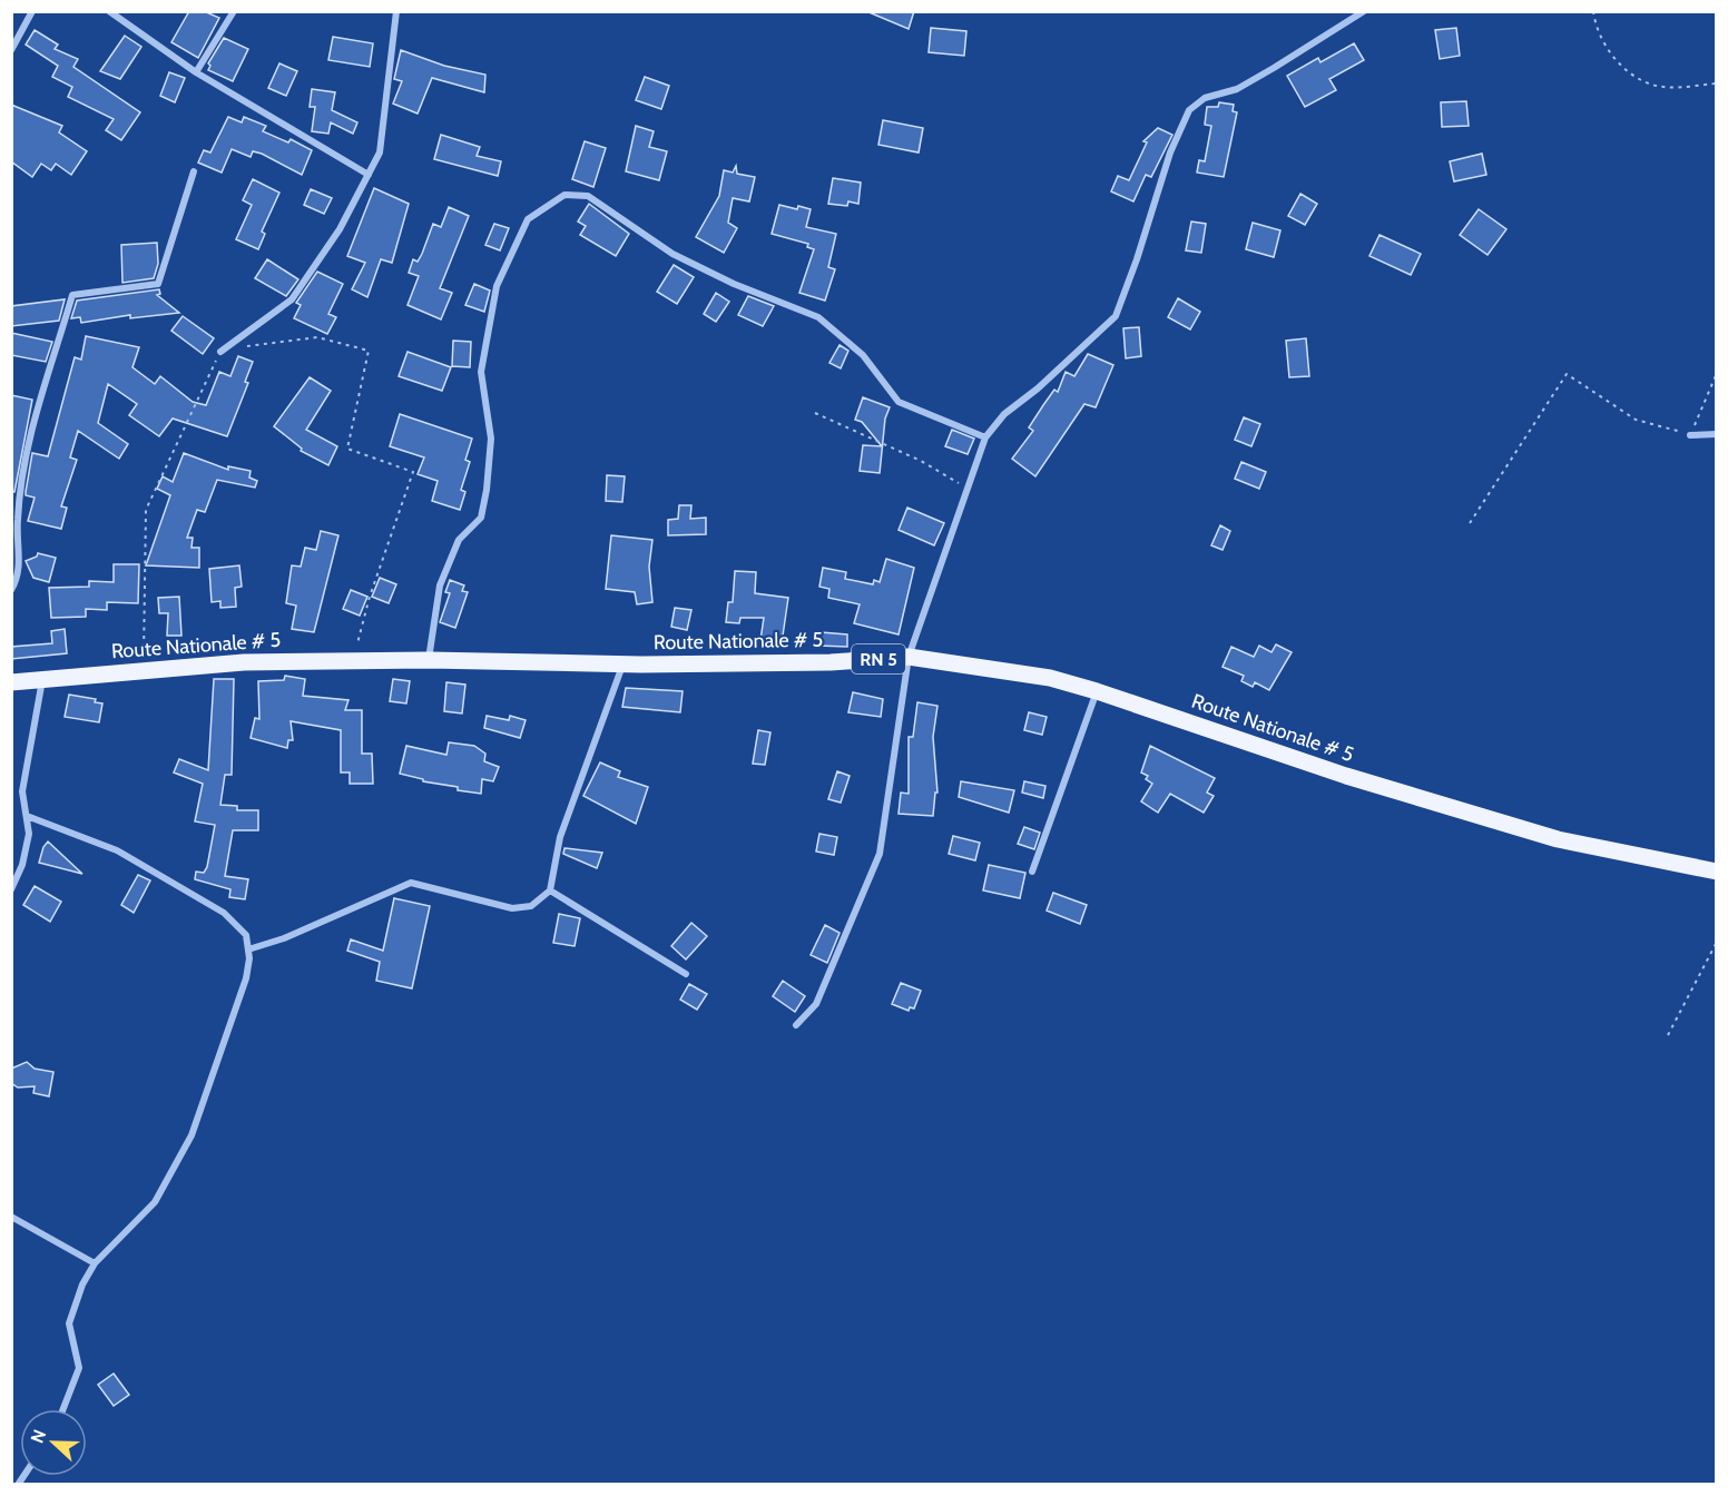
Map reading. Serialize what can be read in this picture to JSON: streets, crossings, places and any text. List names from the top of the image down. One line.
{"streets":{"main road":["Route Nationale # 5","RN 5"]},"north":"left"}
